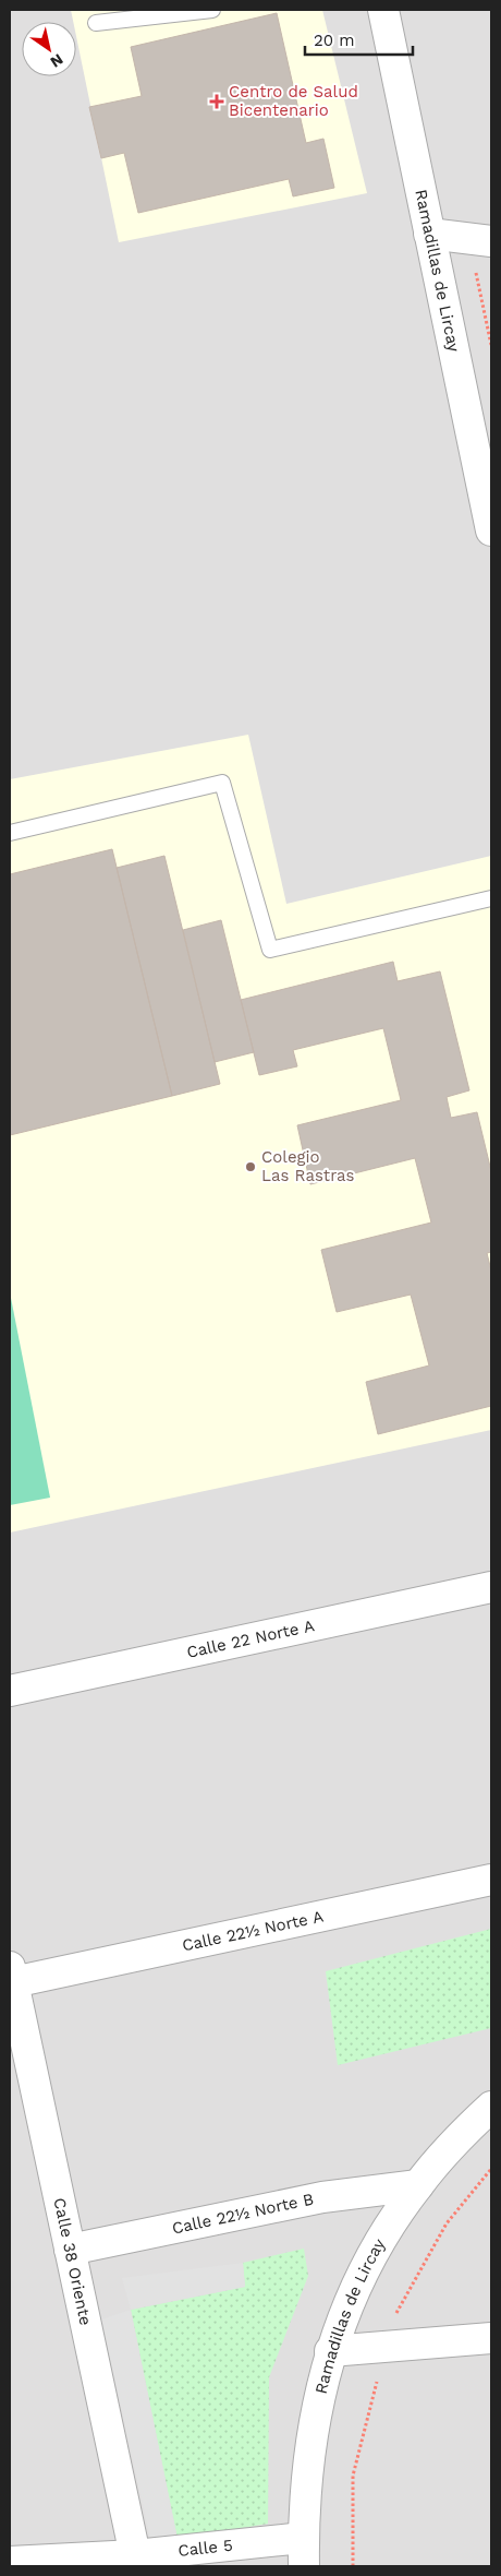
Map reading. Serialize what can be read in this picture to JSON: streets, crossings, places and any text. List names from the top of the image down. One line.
{"streets":{"street":["Ramadillas de Lircay","Calle 22 Norte A","Calle 22½ Norte A","Calle 22½ Norte B","Calle 38 Oriente","Calle 5"]},"crossings":[["Ramadillas de Lircay","Calle 22½ Norte B"],["Ramadillas de Lircay","Calle 5"],["Calle 22½ Norte A","Calle 38 Oriente"],["Calle 22½ Norte B","Calle 38 Oriente"],["Calle 38 Oriente","Calle 5"]],"places":{"health":["Centro de Salud Bicentenario"],"other":["Colegio Las Rastras"]},"scale_bar":"20 m","north":"bottom right"}
